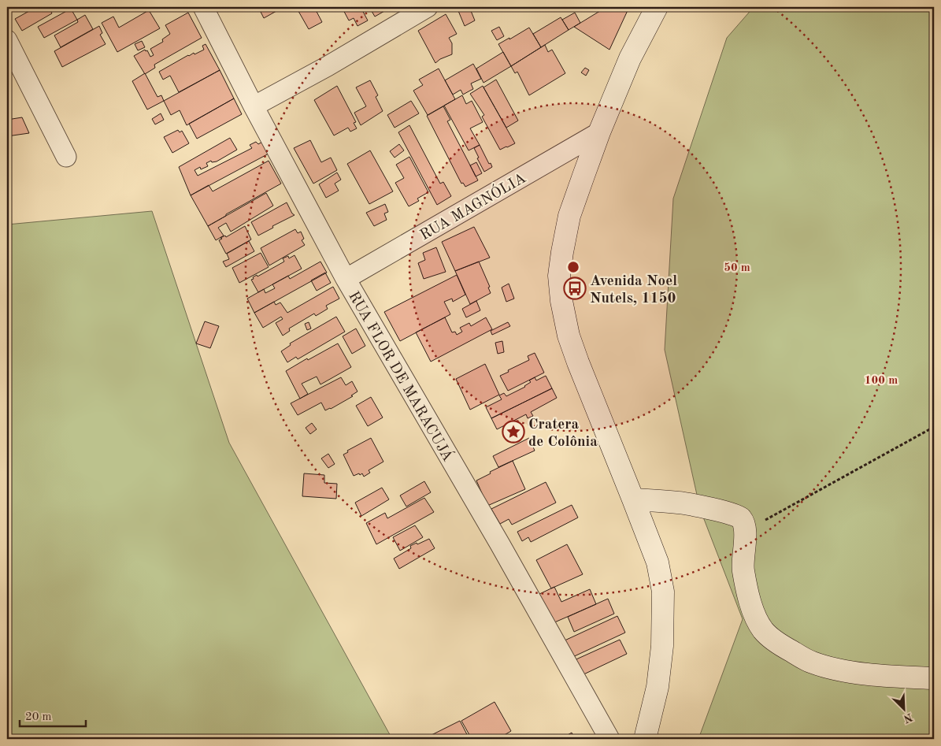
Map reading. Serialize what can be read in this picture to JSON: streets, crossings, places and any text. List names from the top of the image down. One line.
{"streets":{"street":["RUA MAGNÓLIA","RUA FLOR DE MARACUJÁ"]},"crossings":[["RUA MAGNÓLIA","RUA FLOR DE MARACUJÁ"]],"places":{"bus stop":["Avenida Noel Nutels, 1150"],"place":["Cratera de Colônia"]},"scale_bar":"20 m","north":"bottom right","rings":["50 m","100 m"]}
